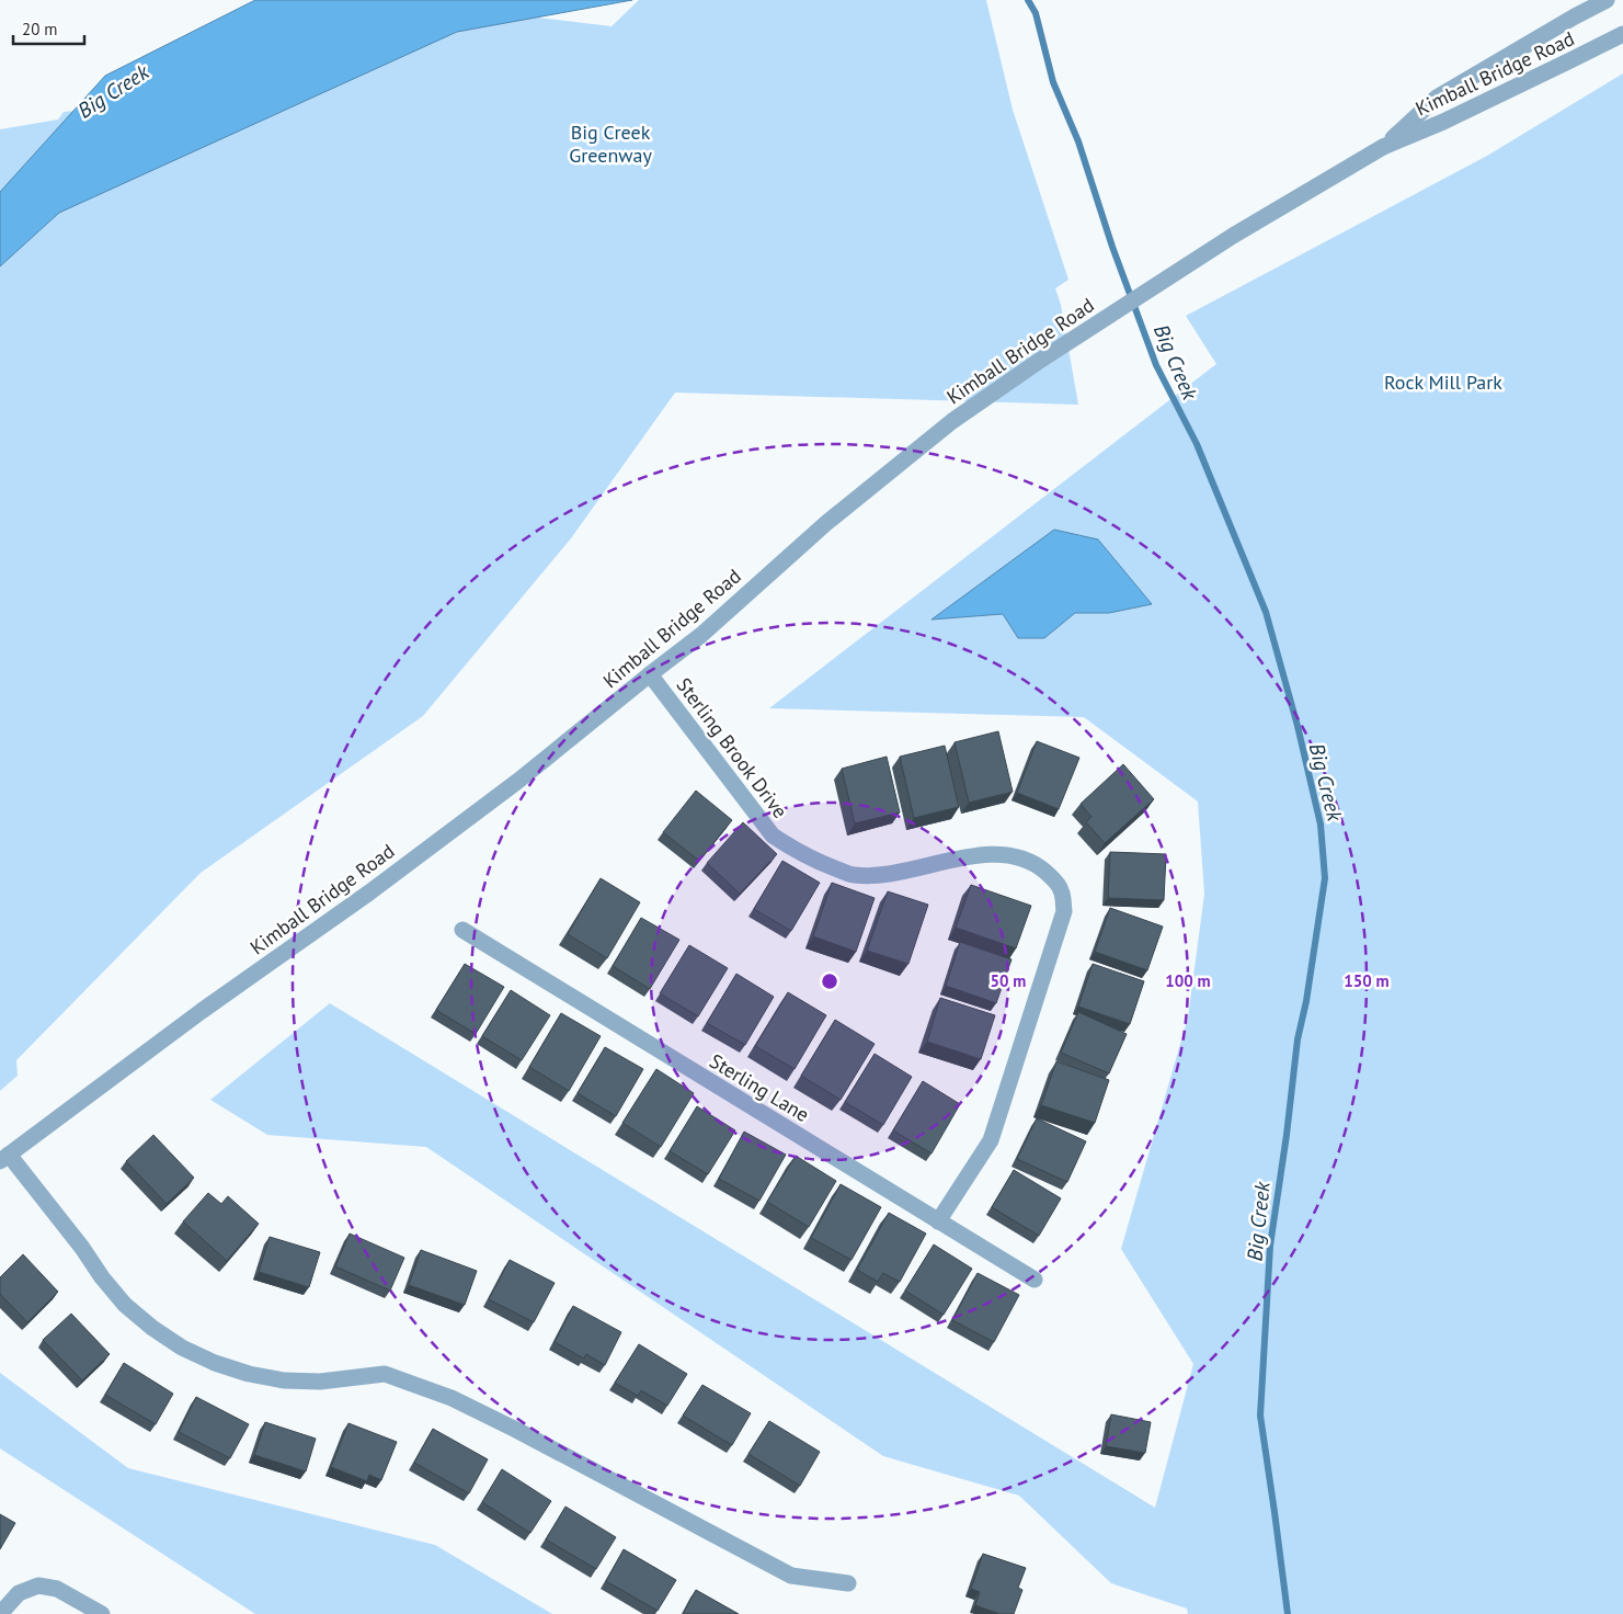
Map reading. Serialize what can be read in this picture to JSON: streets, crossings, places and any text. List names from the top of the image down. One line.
{"streets":{"street":["Kimball Bridge Road","Sterling Brook Drive","Sterling Lane"]},"crossings":[["Kimball Bridge Road","Sterling Brook Drive"],["Sterling Brook Drive","Sterling Lane"]],"water":["Big Creek"],"parks":["Big Creek Greenway","Rock Mill Park"],"scale_bar":"20 m","rings":["50 m","100 m","150 m"]}
